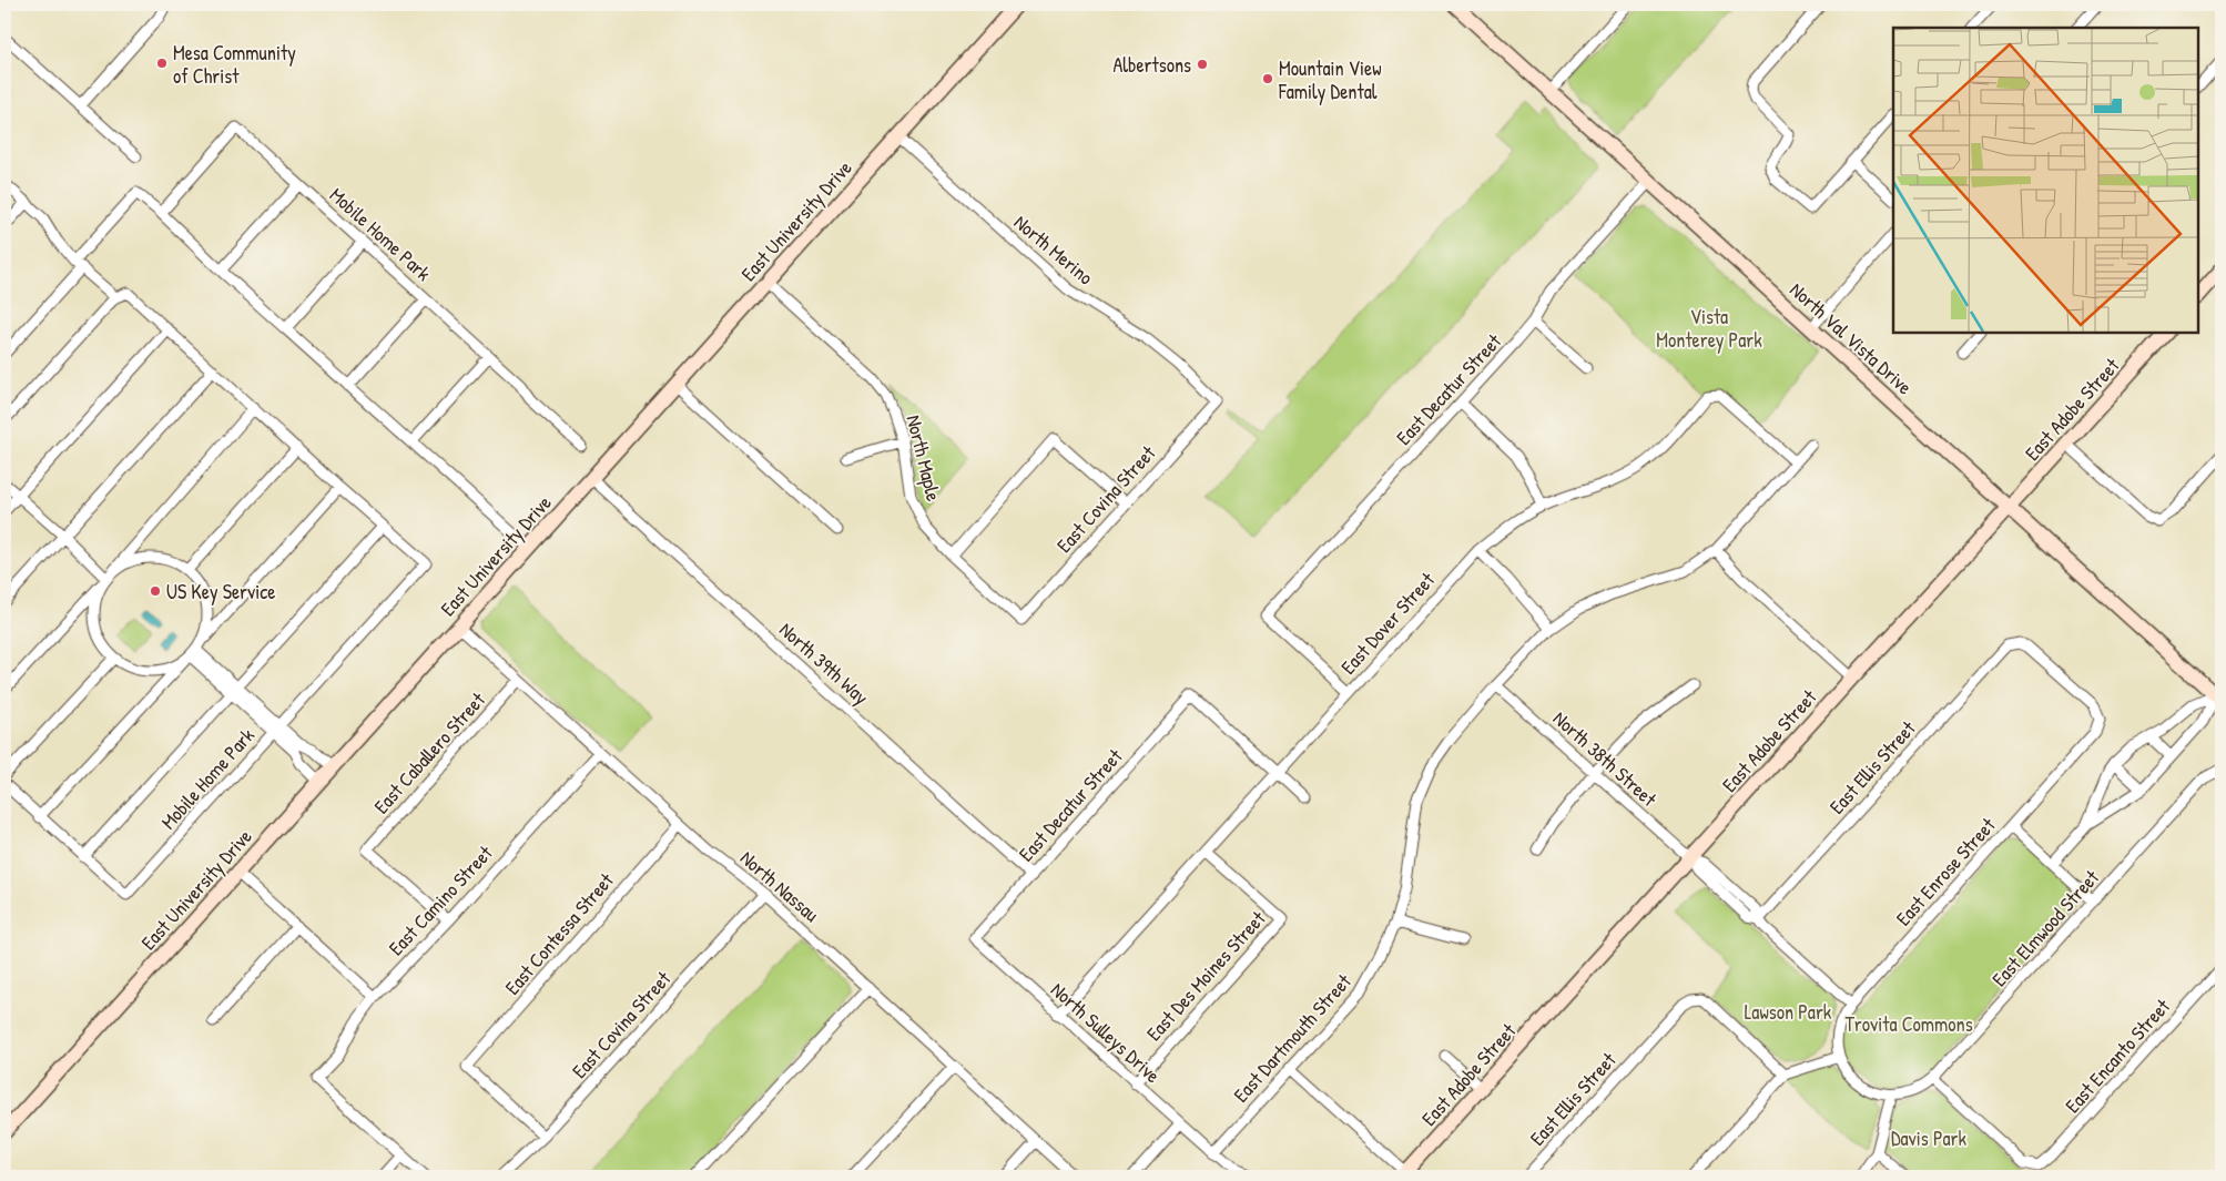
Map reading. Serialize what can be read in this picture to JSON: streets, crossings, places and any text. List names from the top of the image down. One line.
{"streets":{"main road":["East University Drive","North Val Vista Drive","East Adobe Street"],"street":["Mobile Home Park","North Merino","East Decatur Street","North Maple","East Covina Street","East Dover Street","North 39th Way","East Caballero Street","North 38th Street","East Ellis Street","East Enrose Street","North Nassau","East Camino Street","East Elmwood Street","East Contessa Street","East Des Moines Street","North Sulleys Drive","East Dartmouth Street","East Encanto Street"]},"crossings":[["East University Drive","North Merino"],["East University Drive","North Maple"],["East University Drive","North 39th Way"],["East University Drive","North Nassau"],["North Merino","East Covina Street"],["North Val Vista Drive","East Decatur Street"],["North Val Vista Drive","East Adobe Street"],["East Decatur Street","East Dover Street"],["East Decatur Street","North 39th Way"],["East Decatur Street","North Sulleys Drive"],["East Adobe Street","North 38th Street"],["North Maple","East Covina Street"],["East Covina Street","North Nassau"],["East Covina Street","East Contessa Street"],["East Dover Street","East Des Moines Street"],["East Dover Street","North Sulleys Drive"],["East Dover Street","East Dartmouth Street"],["East Caballero Street","North Nassau"],["East Caballero Street","East Camino Street"],["North 38th Street","East Ellis Street"],["North 38th Street","East Enrose Street"],["North 38th Street","East Dartmouth Street"],["East Ellis Street","East Enrose Street"],["East Enrose Street","East Elmwood Street"],["North Nassau","East Camino Street"],["North Nassau","East Contessa Street"],["East Elmwood Street","East Encanto Street"],["East Des Moines Street","North Sulleys Drive"],["North Sulleys Drive","East Dartmouth Street"]],"parks":["Vista Monterey Park","Lawson Park","Trovita Commons","Davis Park"],"places":["Mesa Community of Christ","Albertsons","Mountain View Family Dental","US Key Service"]}
